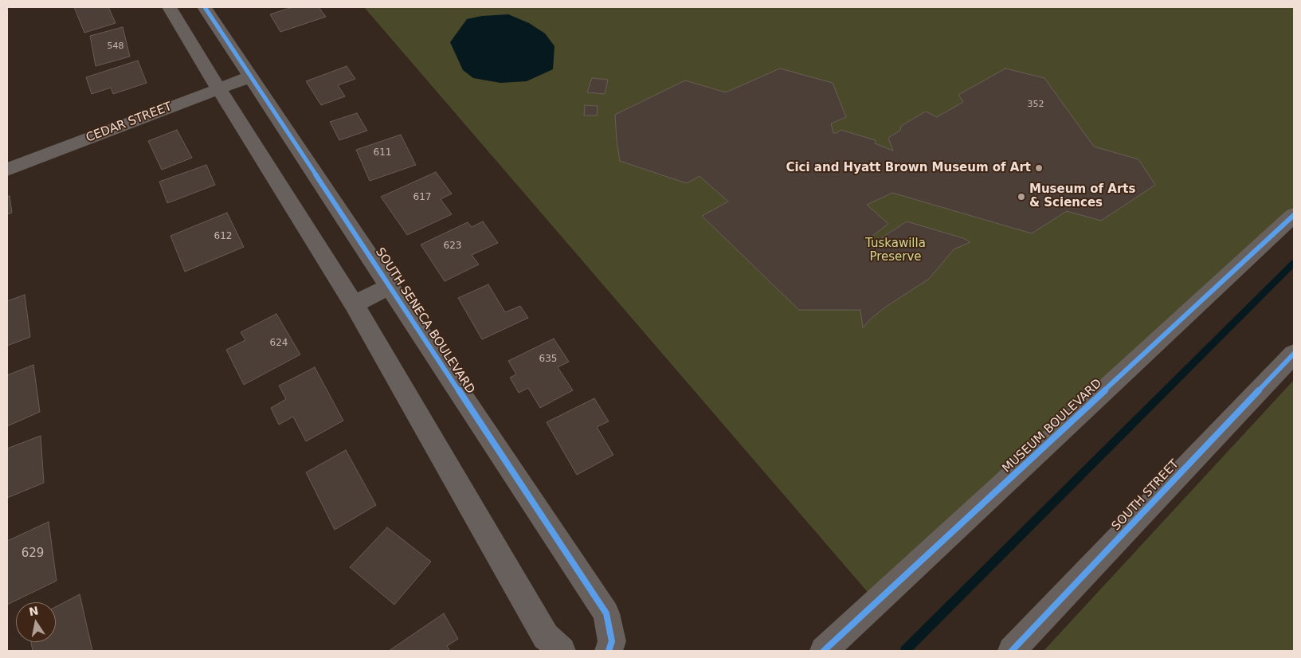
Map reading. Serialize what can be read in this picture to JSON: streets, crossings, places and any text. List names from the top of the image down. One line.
{"streets":{"street":["CEDAR STREET","SOUTH SENECA BOULEVARD","MUSEUM BOULEVARD","SOUTH STREET"]},"crossings":[["CEDAR STREET","SOUTH SENECA BOULEVARD"]],"parks":["Tuskawilla Preserve"],"places":["Cici and Hyatt Brown Museum of Art","Museum of Arts & Sciences"],"house_numbers":["548","352","611","617","612","623","624","635","629"],"north":"top"}
